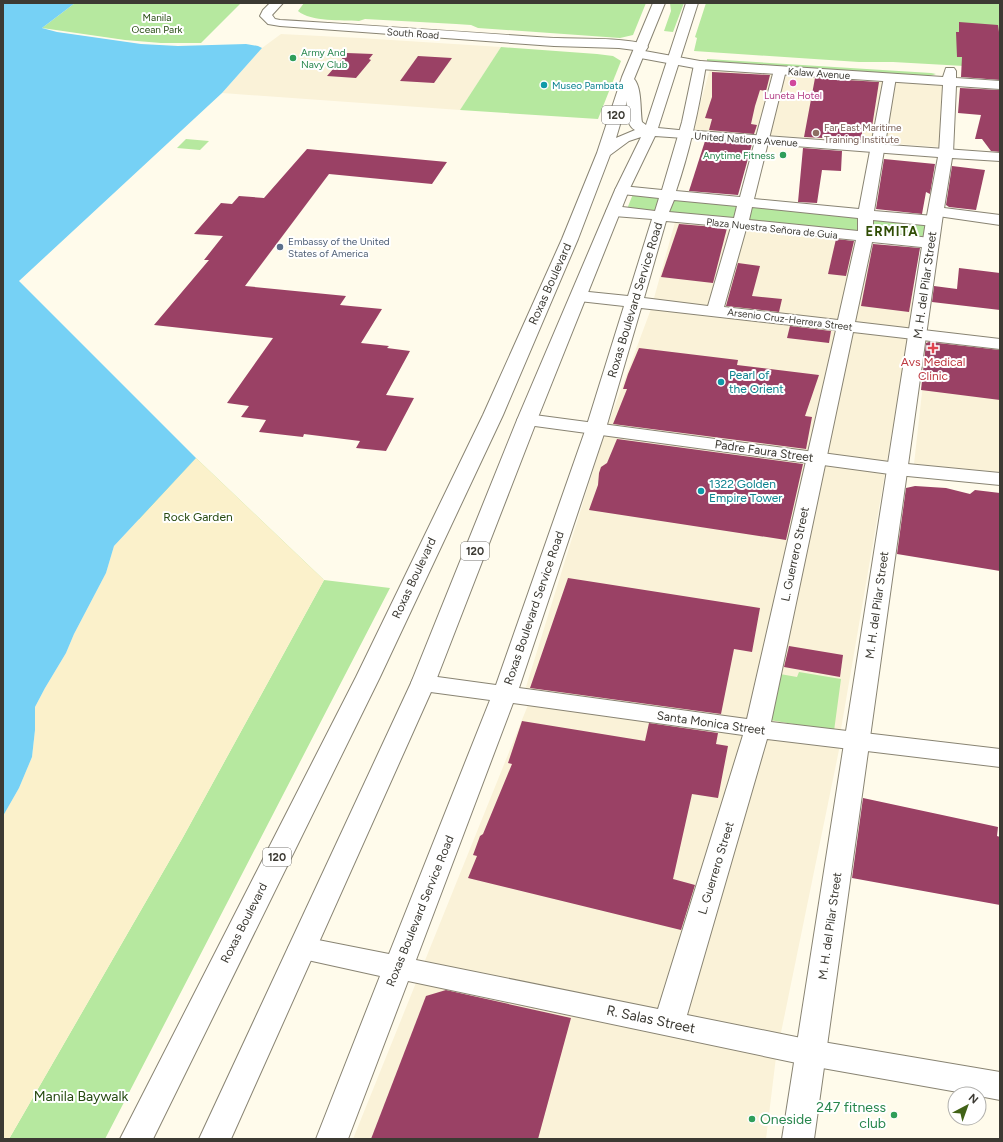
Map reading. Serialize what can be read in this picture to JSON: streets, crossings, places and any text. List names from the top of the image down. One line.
{"streets":{"main road":["South Road","Kalaw Avenue","120","United Nations Avenue","Plaza Nuestra Señora de Guia","Roxas Boulevard","M. H. del Pilar Street","Roxas Boulevard Service Road","Arsenio Cruz-Herrera Street","Padre Faura Street","L. Guerrero Street","Santa Monica Street","R. Salas Street"]},"crossings":[["South Road","Kalaw Avenue"],["South Road","Roxas Boulevard"],["Kalaw Avenue","120"],["Kalaw Avenue","Roxas Boulevard"],["Kalaw Avenue","M. H. del Pilar Street"],["Kalaw Avenue","Roxas Boulevard Service Road"],["Kalaw Avenue","L. Guerrero Street"],["120","United Nations Avenue"],["120","Plaza Nuestra Señora de Guia"],["120","Arsenio Cruz-Herrera Street"],["120","Padre Faura Street"],["120","Santa Monica Street"],["120","R. Salas Street"],["United Nations Avenue","Roxas Boulevard"],["United Nations Avenue","M. H. del Pilar Street"],["United Nations Avenue","Roxas Boulevard Service Road"],["United Nations Avenue","L. Guerrero Street"],["Plaza Nuestra Señora de Guia","M. H. del Pilar Street"],["Plaza Nuestra Señora de Guia","Roxas Boulevard Service Road"],["Plaza Nuestra Señora de Guia","L. Guerrero Street"],["M. H. del Pilar Street","Arsenio Cruz-Herrera Street"],["M. H. del Pilar Street","Padre Faura Street"],["M. H. del Pilar Street","Santa Monica Street"],["M. H. del Pilar Street","R. Salas Street"],["Roxas Boulevard Service Road","Arsenio Cruz-Herrera Street"],["Roxas Boulevard Service Road","Padre Faura Street"],["Roxas Boulevard Service Road","Santa Monica Street"],["Roxas Boulevard Service Road","R. Salas Street"],["Arsenio Cruz-Herrera Street","L. Guerrero Street"],["Padre Faura Street","L. Guerrero Street"],["L. Guerrero Street","Santa Monica Street"],["L. Guerrero Street","R. Salas Street"]],"districts":["ERMITA"],"parks":["Manila Ocean Park","Rock Garden","Manila Baywalk"],"places":{"other":["Army And Navy Club","Luneta Hotel","Museo Pambata","Far East Maritime Training Institute","Anytime Fitness","Embassy of the United States of America","Pearl of the Orient","1322 Golden Empire Tower","247 fitness club","Oneside"],"health":["Avs Medical Clinic"]},"north":"top right"}
